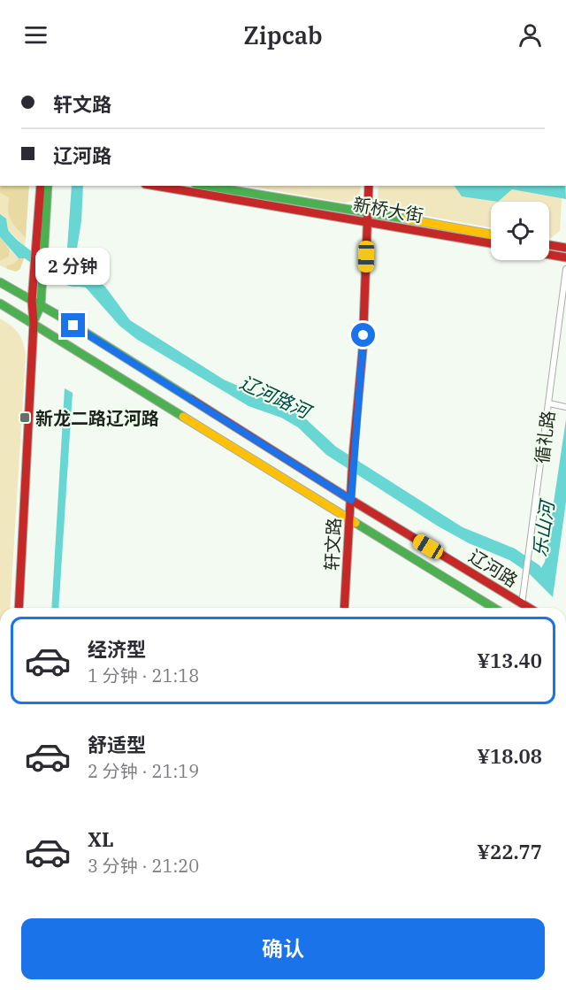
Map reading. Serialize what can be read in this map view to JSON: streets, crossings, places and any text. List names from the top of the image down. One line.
{"streets":{"street":["新桥大街","循礼路","轩文路","辽河路"]},"crossings":[["新桥大街","轩文路"],["循礼路","辽河路"],["轩文路","辽河路"]],"water":["辽河路河","乐山河"],"places":{"transit":["新龙二路辽河路"]},"page":{"header":"Zipcab","banner":["轩文路","辽河路"],"bubble":"2 分钟","list":[{"name":"经济型","note":"1 分钟 · 21:18","value":"¥13.40"},{"name":"舒适型","note":"2 分钟 · 21:19","value":"¥18.08"},{"name":"XL","note":"3 分钟 · 21:20","value":"¥22.77"}],"buttons":"确认"}}
